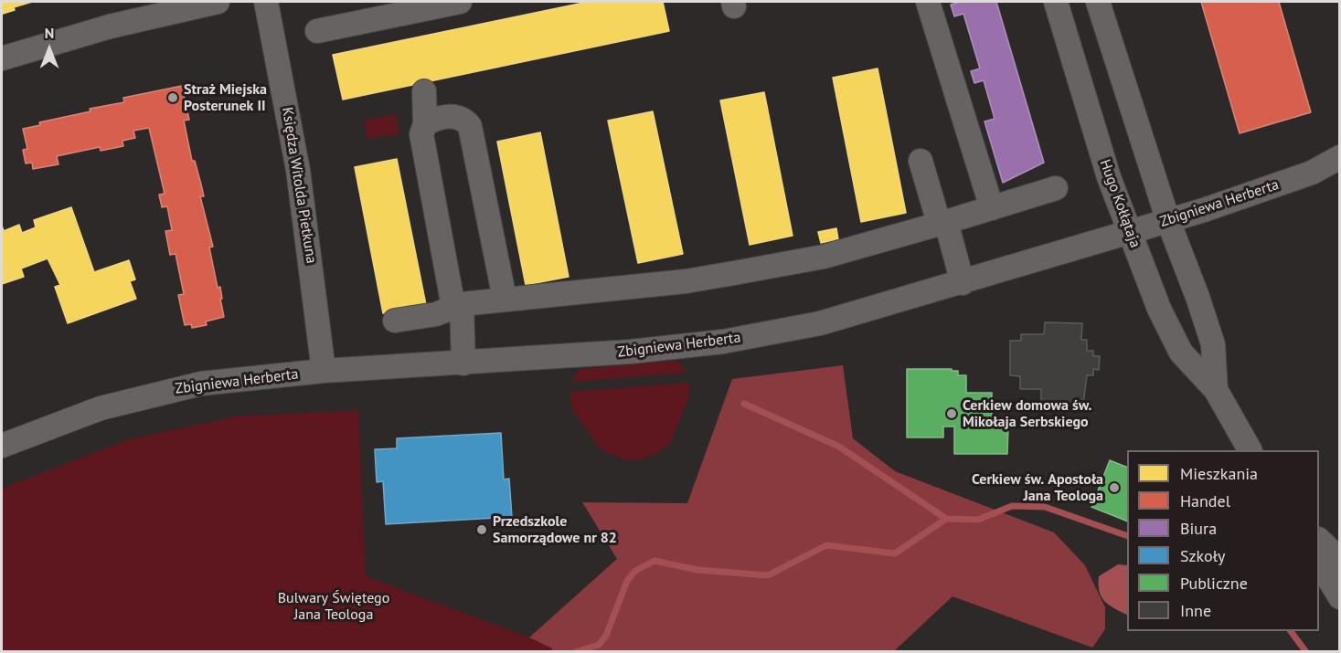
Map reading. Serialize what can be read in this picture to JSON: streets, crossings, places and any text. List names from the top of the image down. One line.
{"streets":{"street":["Księdza Witolda Pietkuna","Hugo Kołłątaja","Zbigniewa Herberta"]},"crossings":[["Księdza Witolda Pietkuna","Zbigniewa Herberta"],["Hugo Kołłątaja","Zbigniewa Herberta"]],"parks":["Bulwary Świętego Jana Teologa"],"places":["Straż Miejska Posterunek II","Cerkiew domowa św. Mikołaja Serbskiego","Cerkiew św. Apostoła Jana Teologa","Przedszkole Samorządowe nr 82"],"legend":["Mieszkania","Handel","Biura","Szkoły","Publiczne","Inne"],"north":"top"}
